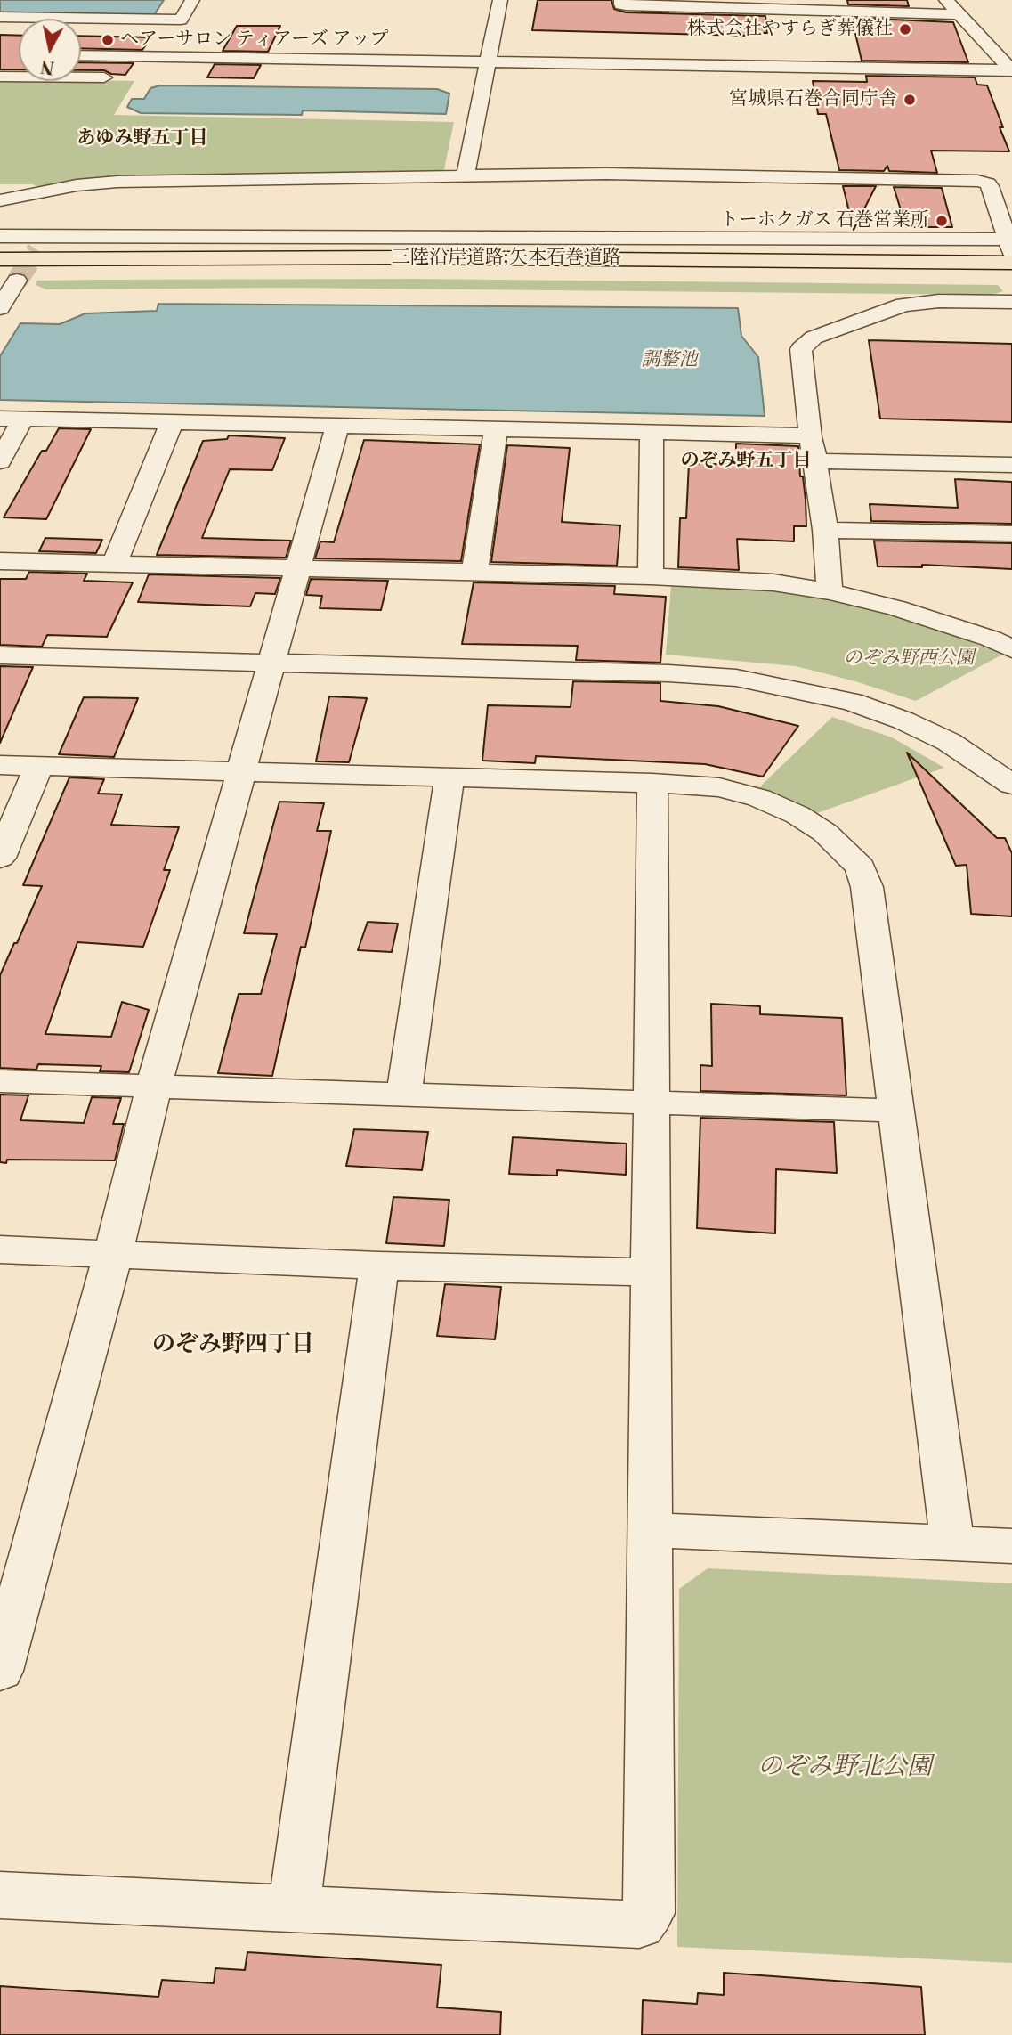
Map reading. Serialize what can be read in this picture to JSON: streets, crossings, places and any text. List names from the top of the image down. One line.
{"streets":{"highway":["三陸沿岸道路;矢本石巻道路"]},"districts":["あゆみ野五丁目","のぞみ野五丁目","のぞみ野四丁目"],"water":["調整池"],"parks":["のぞみ野西公園","のぞみ野北公園"],"places":["株式会社やすらぎ葬儀社","ヘアーサロン ティアーズ アップ","宮城県石巻合同庁舎","トーホクガス 石巻営業所"],"north":"bottom"}
